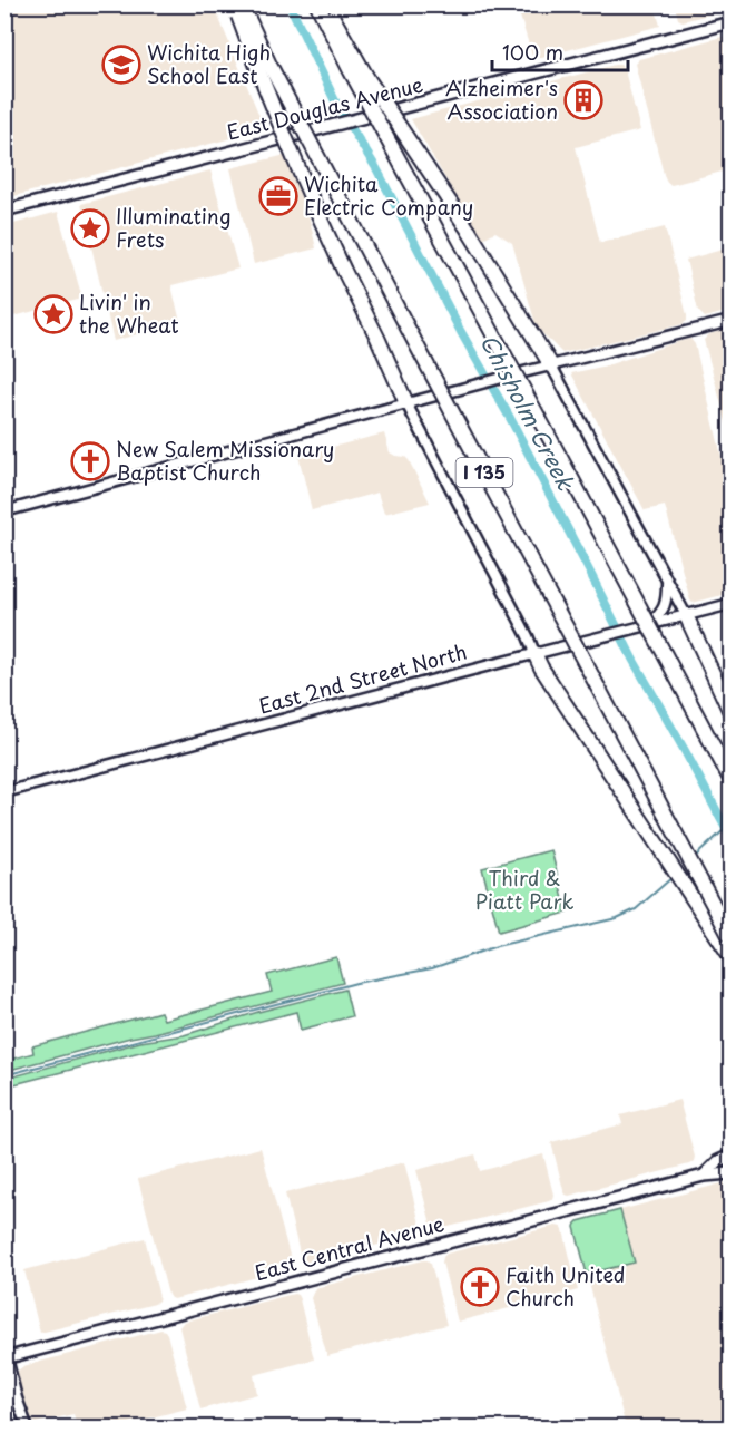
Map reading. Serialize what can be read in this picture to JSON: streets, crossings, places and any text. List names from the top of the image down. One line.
{"streets":{"highway":["I 135"],"main road":["East Douglas Avenue","East Central Avenue"],"street":["East 2nd Street North"]},"water":["Chisholm Creek"],"parks":["Third & Piatt Park"],"places":{"school or university":["Wichita High School East"],"building":["Alzheimer's Association"],"office":["Wichita Electric Company"],"place":["Illuminating Frets","Livin' in the Wheat"],"church":["New Salem Missionary Baptist Church","Faith United Church"]},"scale_bar":"100 m"}
